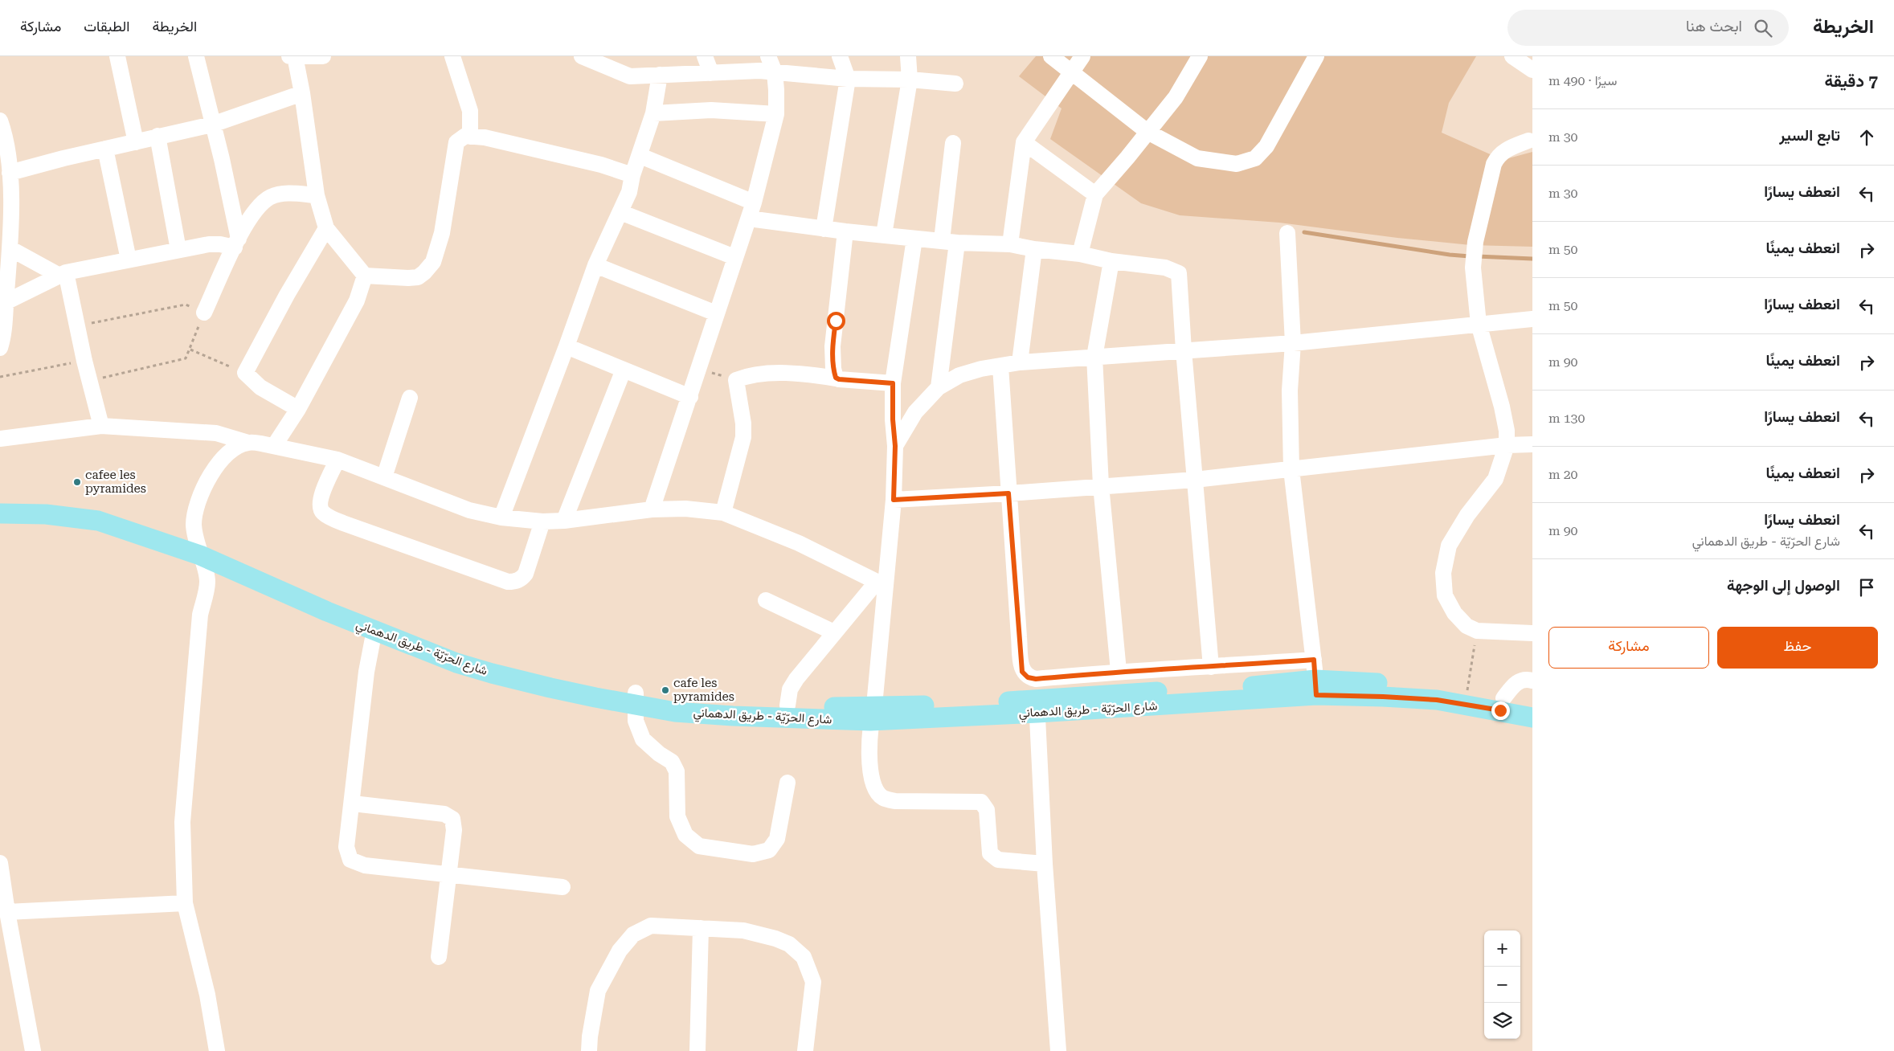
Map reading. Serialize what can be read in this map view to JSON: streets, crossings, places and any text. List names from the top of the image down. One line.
{"streets":{"main road":["شارع الحرّيّة - طريق الدهماني"]},"places":["cafee les pyramides","cafe les pyramides"],"page":{"header":"الخريطة","search":"ابحث هنا","nav":["الخريطة","الطبقات","مشاركة"],"heading":["7 دقيقة","سيرًا · 490 m"],"list":[["تابع السير","30 m"],["انعطف يسارًا","30 m"],["انعطف يمينًا","50 m"],["انعطف يسارًا","50 m"],["انعطف يمينًا","90 m"],["انعطف يسارًا","130 m"],["انعطف يمينًا","20 m"],["انعطف يسارًا","شارع الحرّيّة - طريق الدهماني","90 m"],"الوصول إلى الوجهة"],"buttons":["حفظ","مشاركة"],"map_buttons":["+","−"]}}
